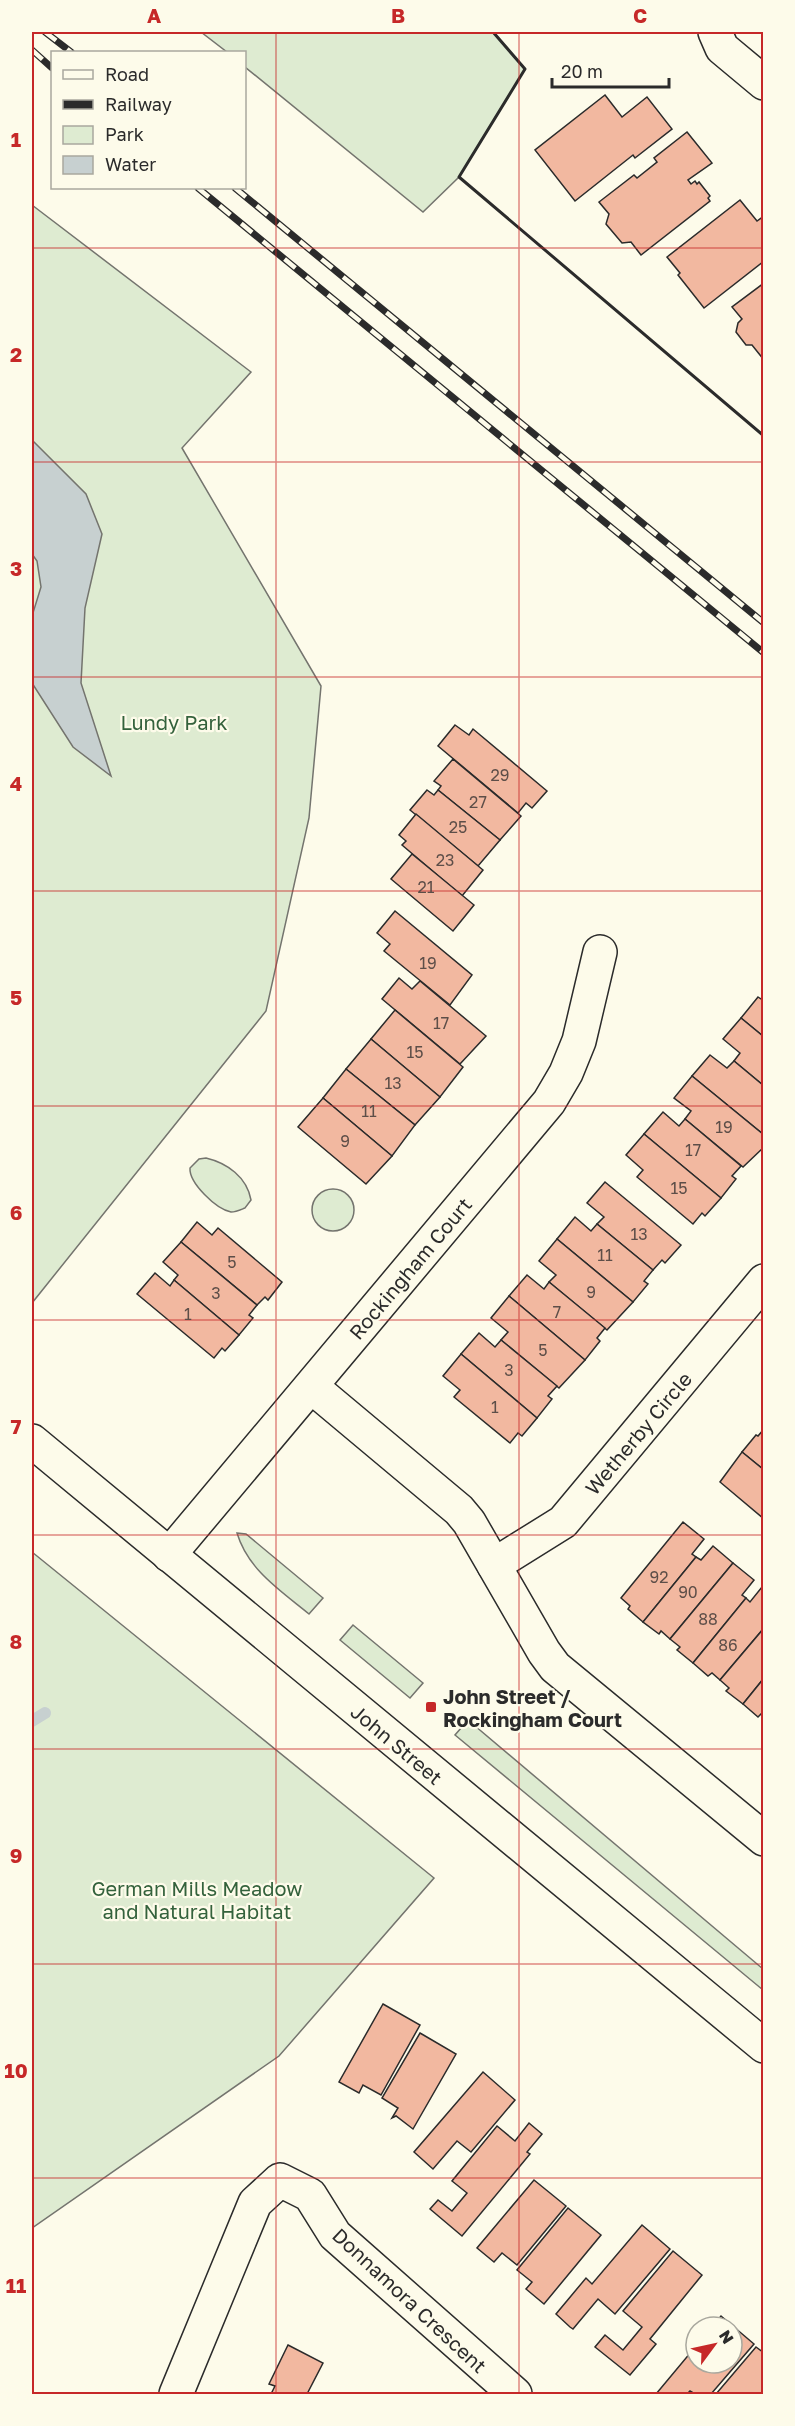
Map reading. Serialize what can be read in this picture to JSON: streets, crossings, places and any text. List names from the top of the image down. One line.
{"streets":{"street":["Rockingham Court","Wetherby Circle","John Street","Donnamora Crescent"]},"crossings":[["Rockingham Court","John Street"]],"parks":["Lundy Park","German Mills Meadow and Natural Habitat"],"places":{"transit":["John Street / Rockingham Court"]},"house_numbers":["29","27","25","23","21","19","17","15","13","11","19","9","17","15","13","11","5","9","3","7","1","5","3","1","92","90","88","86"],"legend":["Road","Railway","Park","Water"],"scale_bar":"20 m","north":"top right","grid":{"columns":["A","B","C"],"rows":["1","2","3","4","5","6","7","8","9","10","11"]}}
